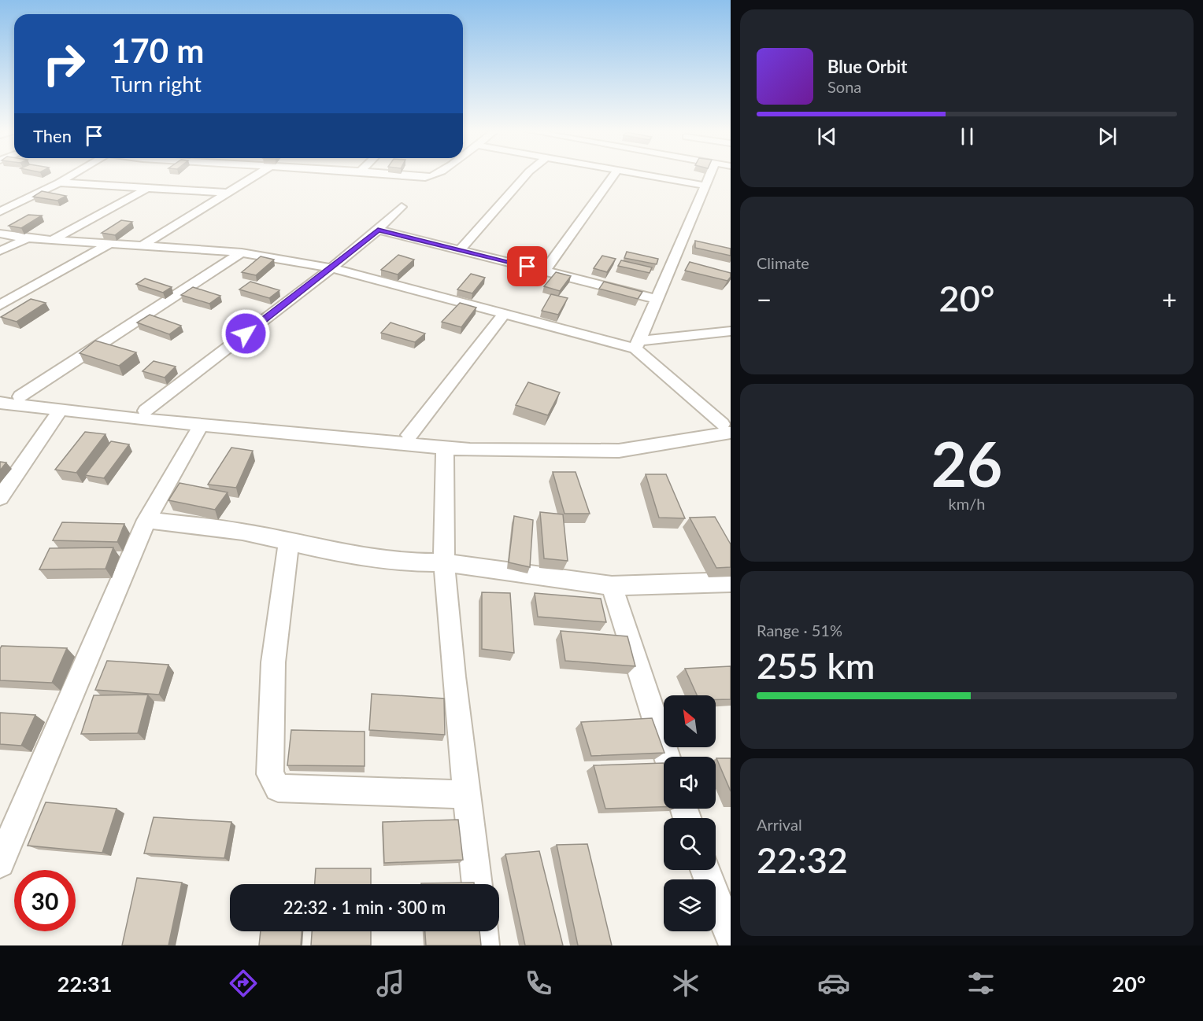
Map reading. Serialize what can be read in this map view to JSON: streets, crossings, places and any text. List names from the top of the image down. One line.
{"north":"top left","page":{"turn":["170 m","Turn right"],"song":["Blue Orbit","Sona"],"then":"Then","tile":["Climate",["26","km/h"],["Range · 51%","255 km"],["Arrival","22:32"]],"heat":["−","20°","+"],"limit":"30","trip":"22:32 · 1 min · 300 m","tabs":["22:31","20°"]}}
